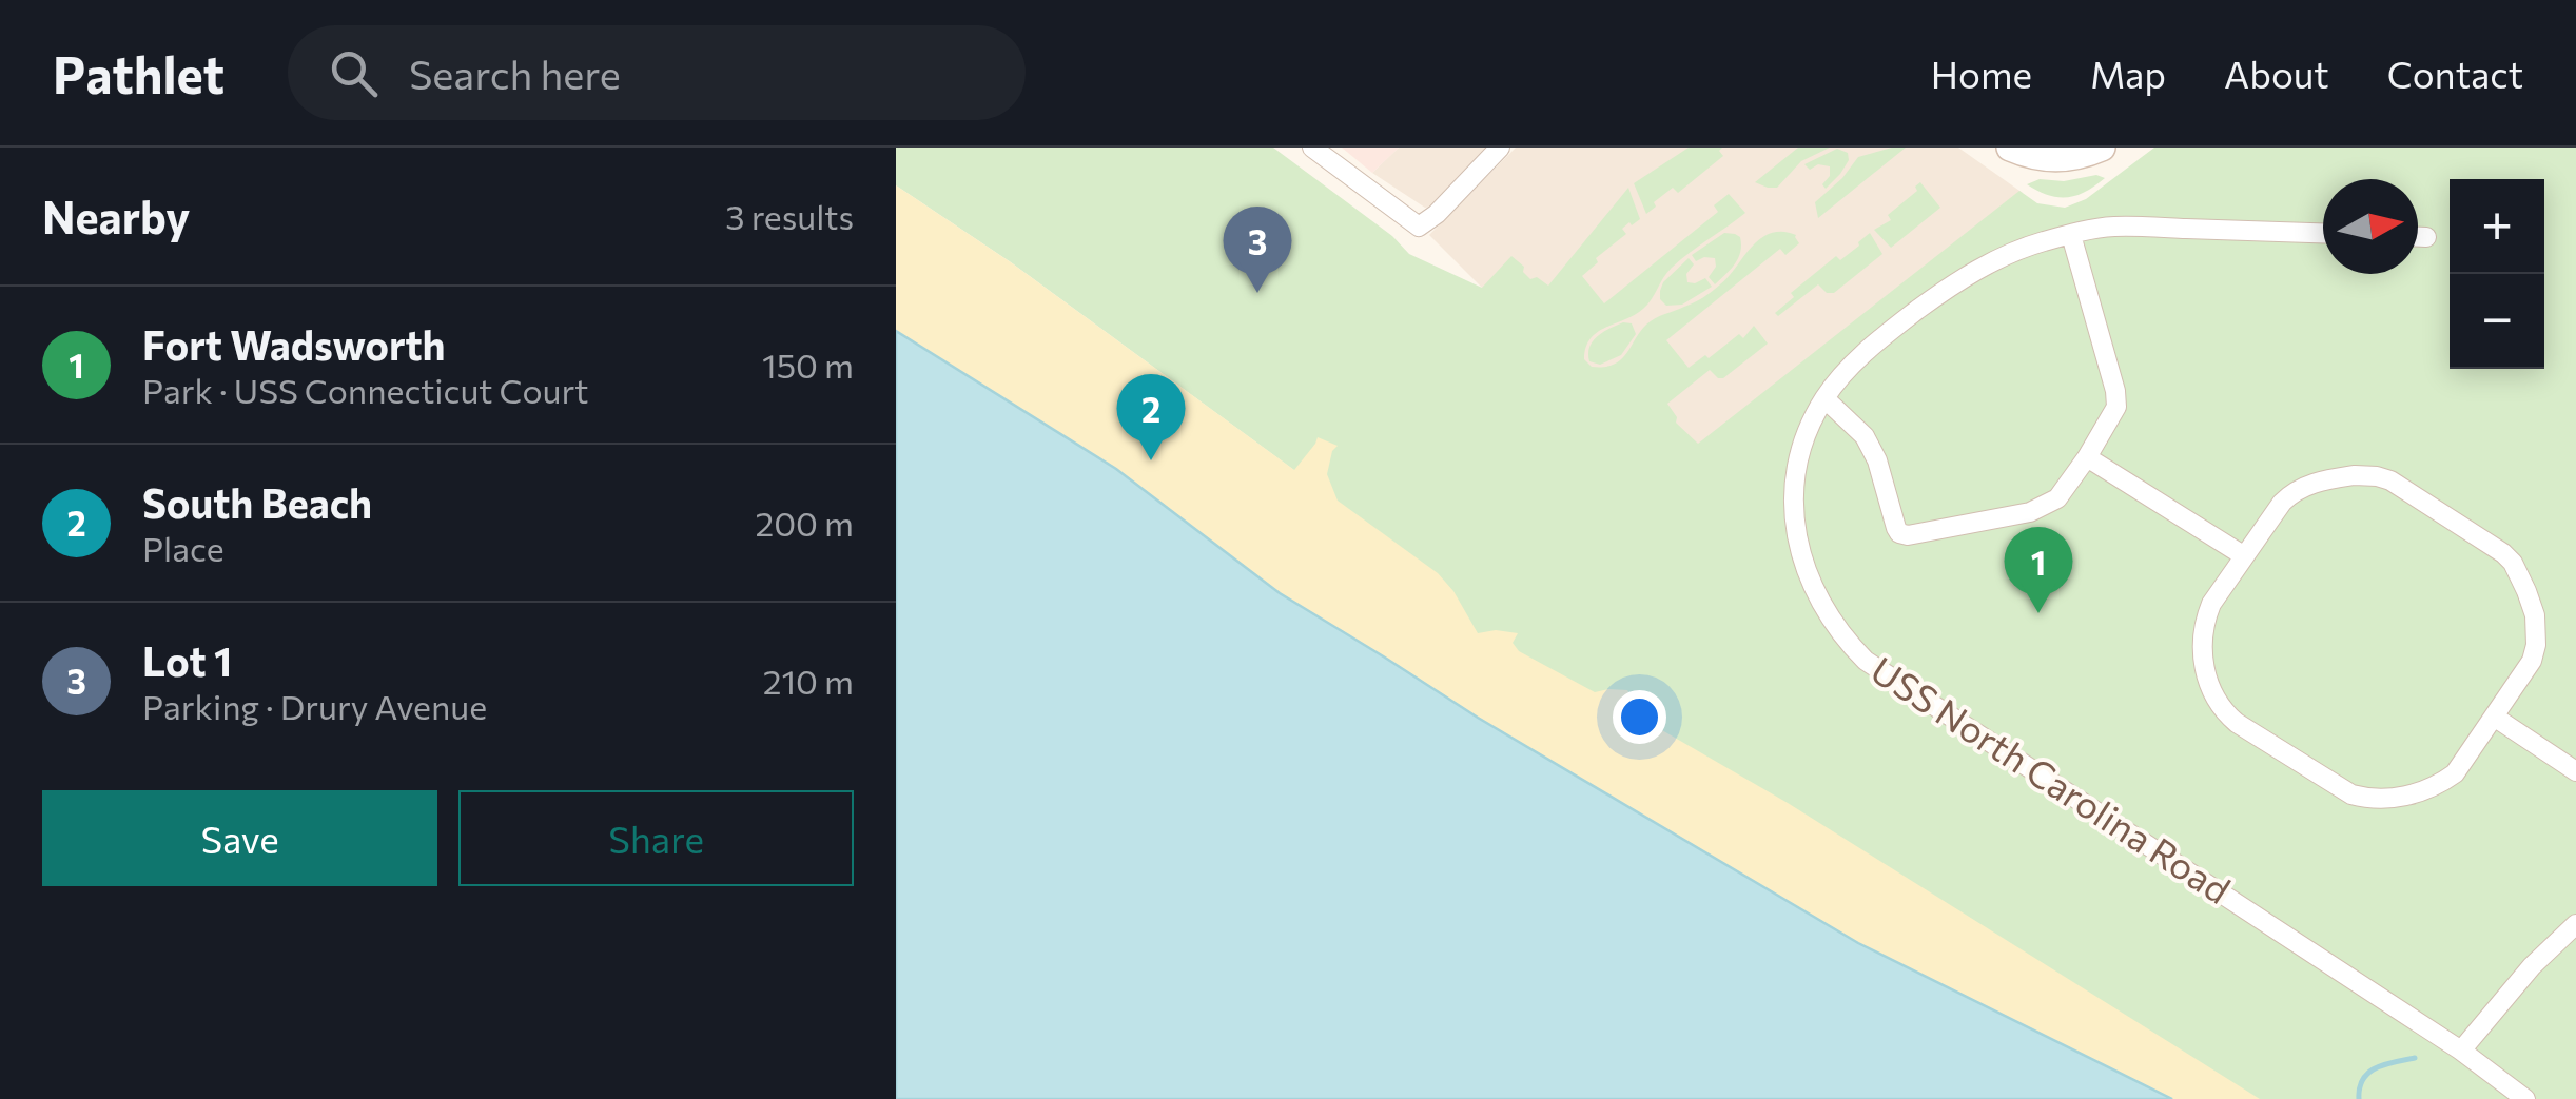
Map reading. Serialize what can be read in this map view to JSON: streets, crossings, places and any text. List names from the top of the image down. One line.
{"streets":{"street":["USS North Carolina Road"]},"north":"right","page":{"header":"Pathlet","search":"Search here","nav":["Home","Map","About","Contact"],"heading":["Nearby","3 results"],"map_buttons":["+","−"],"pins":["3","2","1"],"list":[{"mark":"1","name":"Fort Wadsworth","note":"Park · USS Connecticut Court","value":"150 m"},{"mark":"2","name":"South Beach","note":"Place","value":"200 m"},{"mark":"3","name":"Lot 1","note":"Parking · Drury Avenue","value":"210 m"}],"buttons":["Save","Share"]}}
